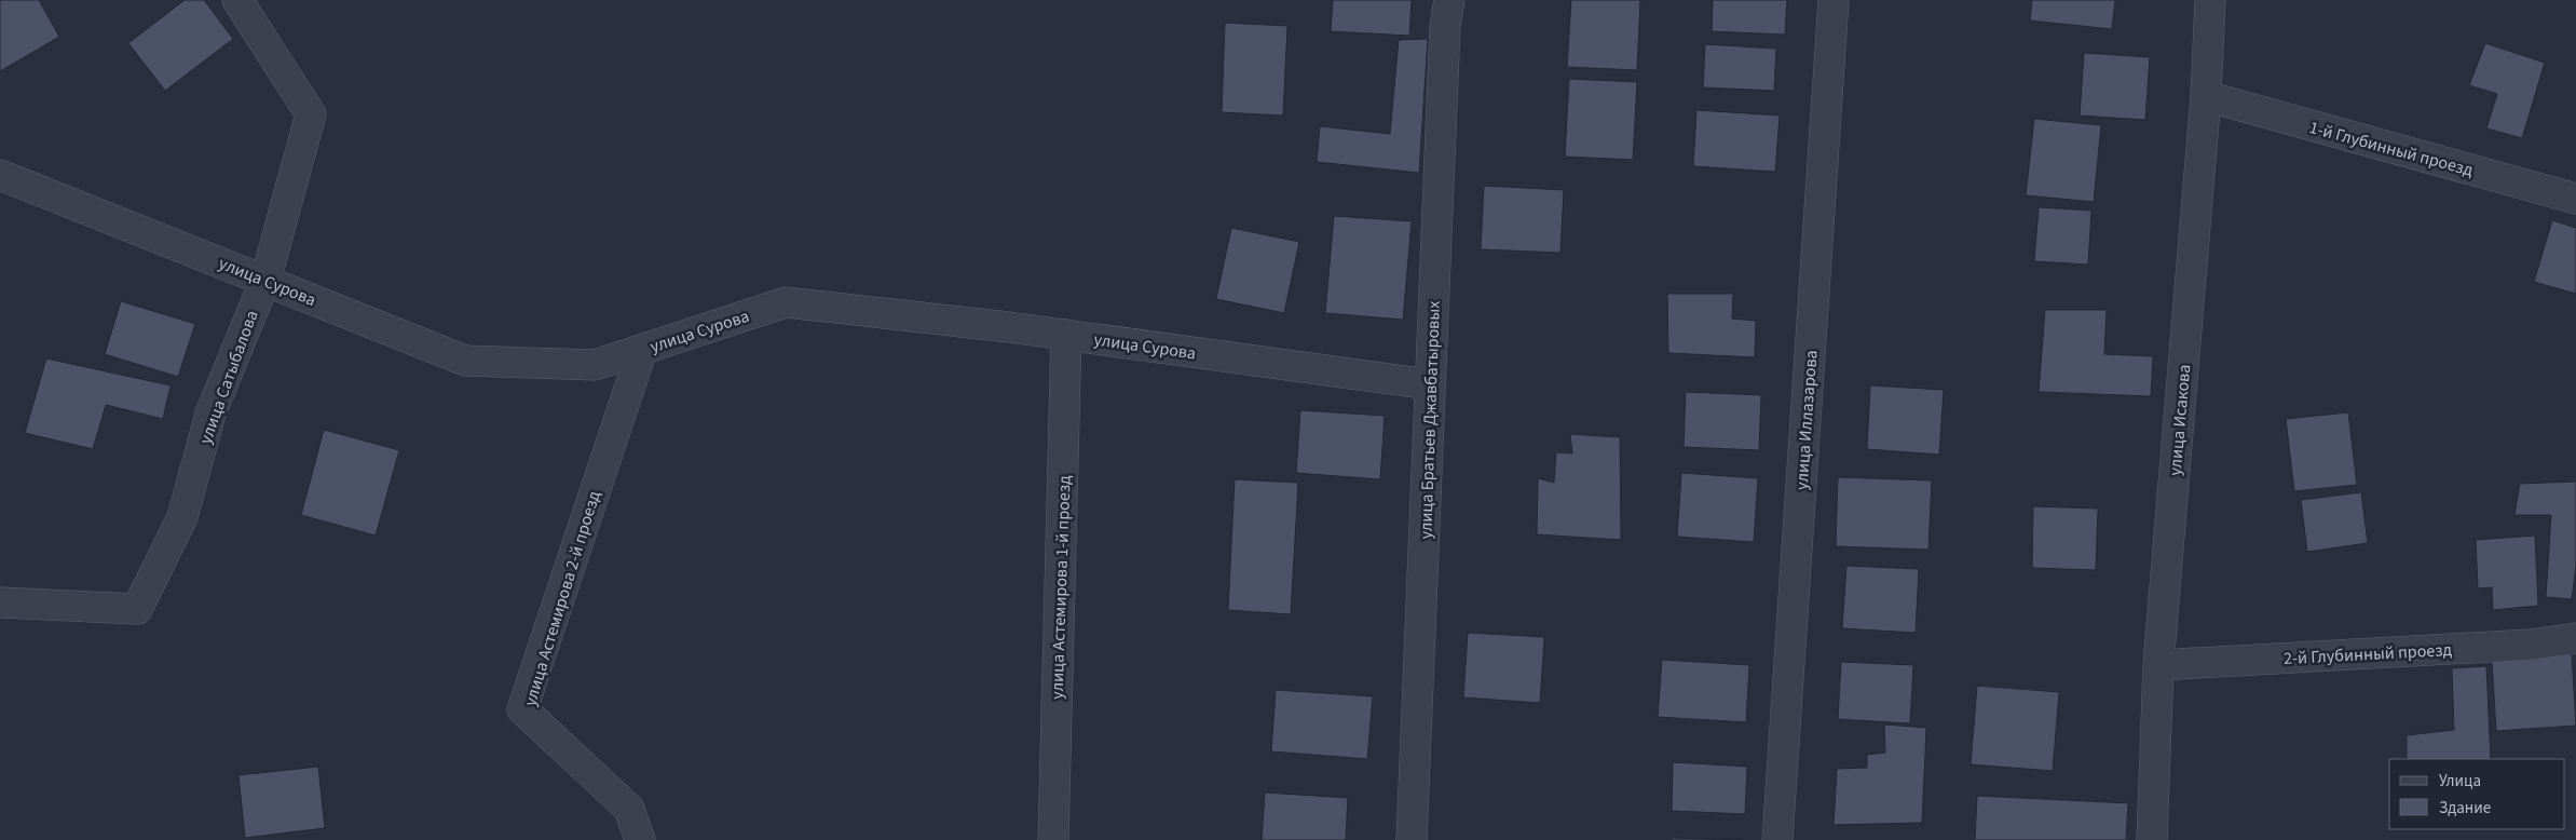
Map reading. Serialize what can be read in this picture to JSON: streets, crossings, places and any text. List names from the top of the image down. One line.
{"streets":{"street":["1-й Глубинный проезд","улица Сурова","улица Сатыбалова","улица Братьев Джавбатыровых","улица Иллазарова","улица Исакова","улица Астемирова 1-й проезд","улица Астемирова 2-й проезд","2-й Глубинный проезд"]},"crossings":[["1-й Глубинный проезд","улица Исакова"],["улица Сурова","улица Сатыбалова"],["улица Сурова","улица Братьев Джавбатыровых"],["улица Сурова","улица Астемирова 1-й проезд"],["улица Сурова","улица Астемирова 2-й проезд"],["улица Исакова","2-й Глубинный проезд"]],"legend":["Улица","Здание"]}
